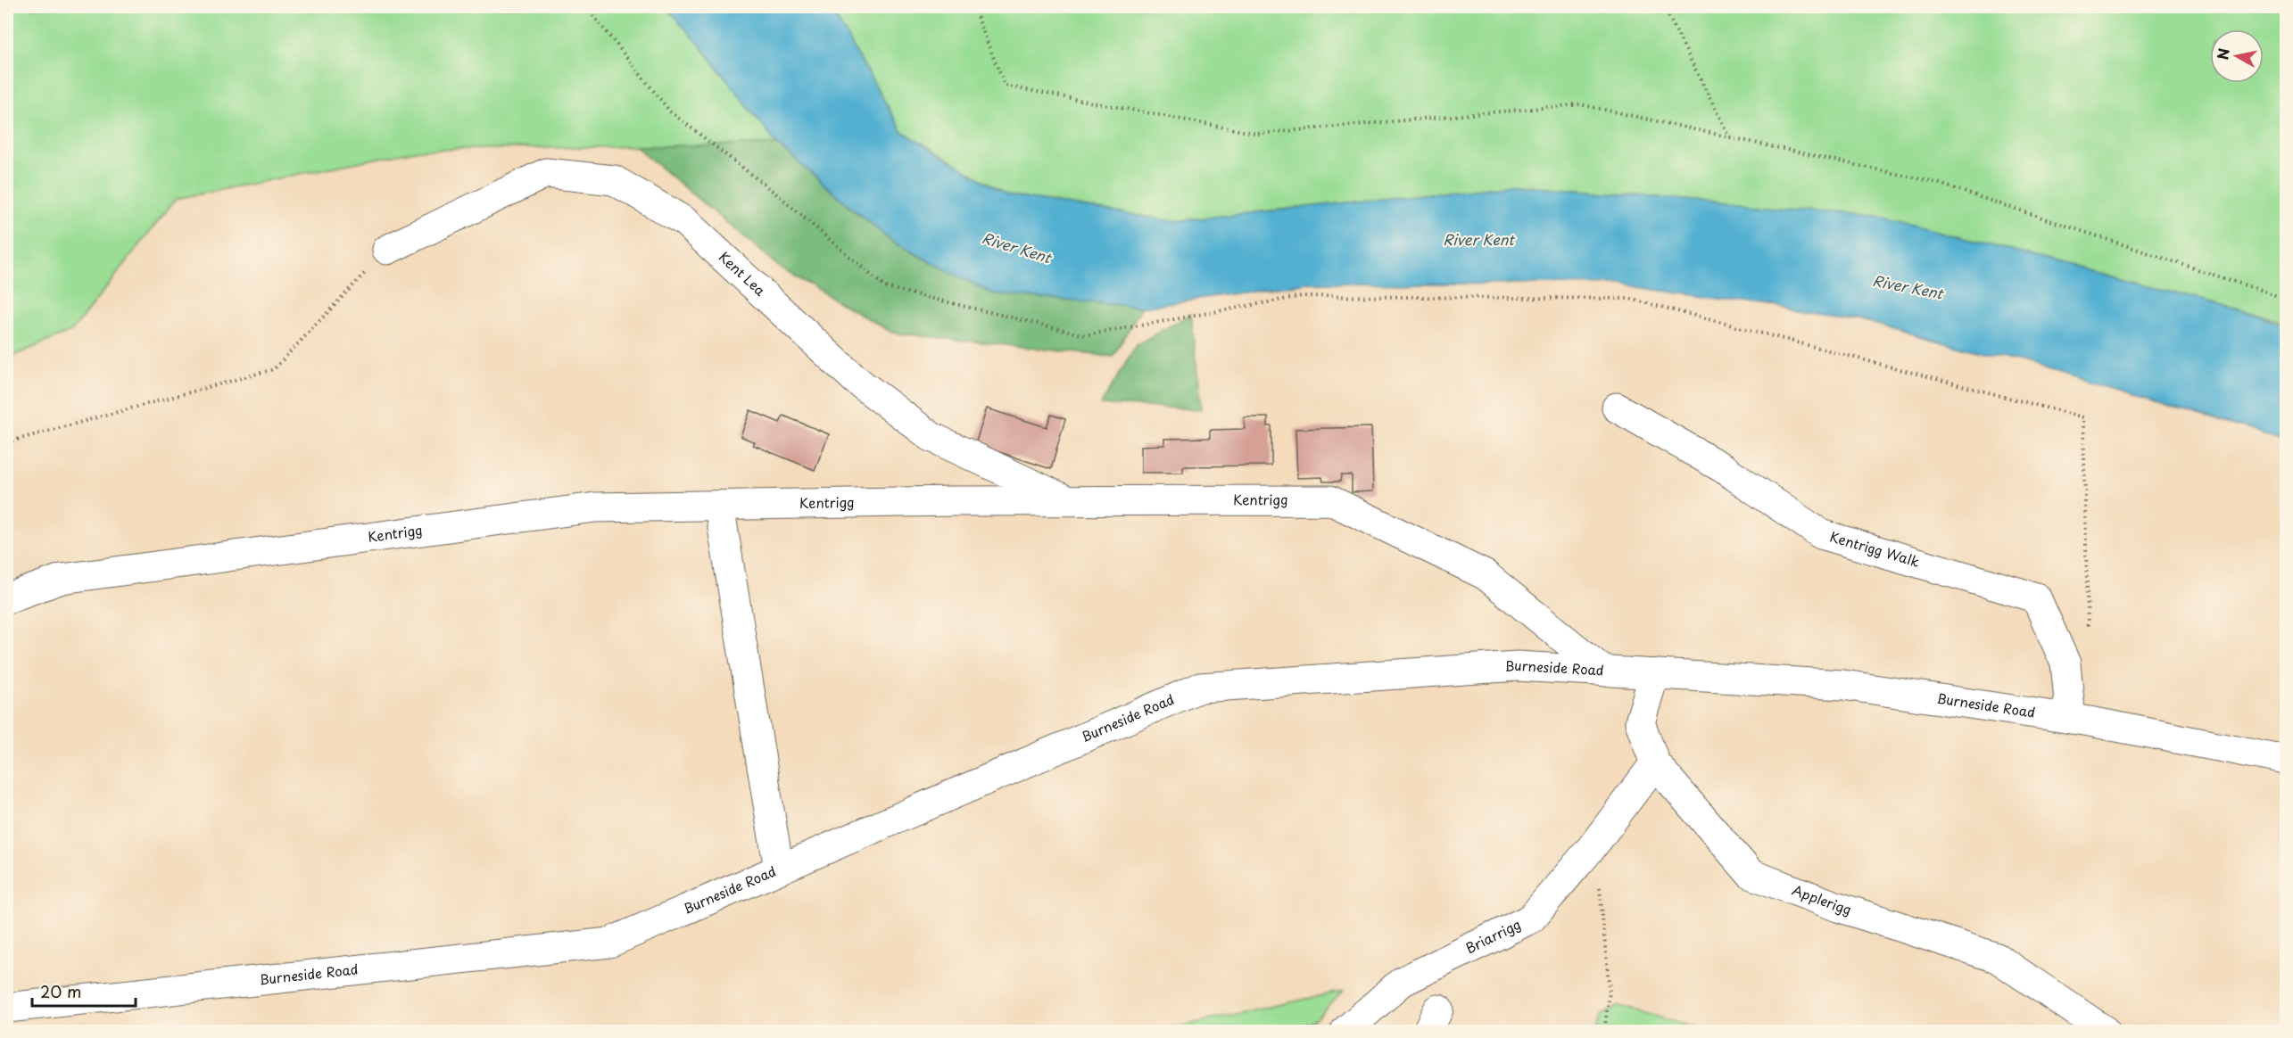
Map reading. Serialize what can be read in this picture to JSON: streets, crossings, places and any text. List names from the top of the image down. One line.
{"streets":{"street":["Kent Lea","Kentrigg","Kentrigg Walk","Burneside Road","Applerigg","Briarrigg"]},"crossings":[["Kent Lea","Kentrigg"],["Kentrigg","Burneside Road"],["Kentrigg Walk","Burneside Road"],["Burneside Road","Applerigg"],["Applerigg","Briarrigg"]],"water":["River Kent"],"scale_bar":"20 m","north":"left"}
